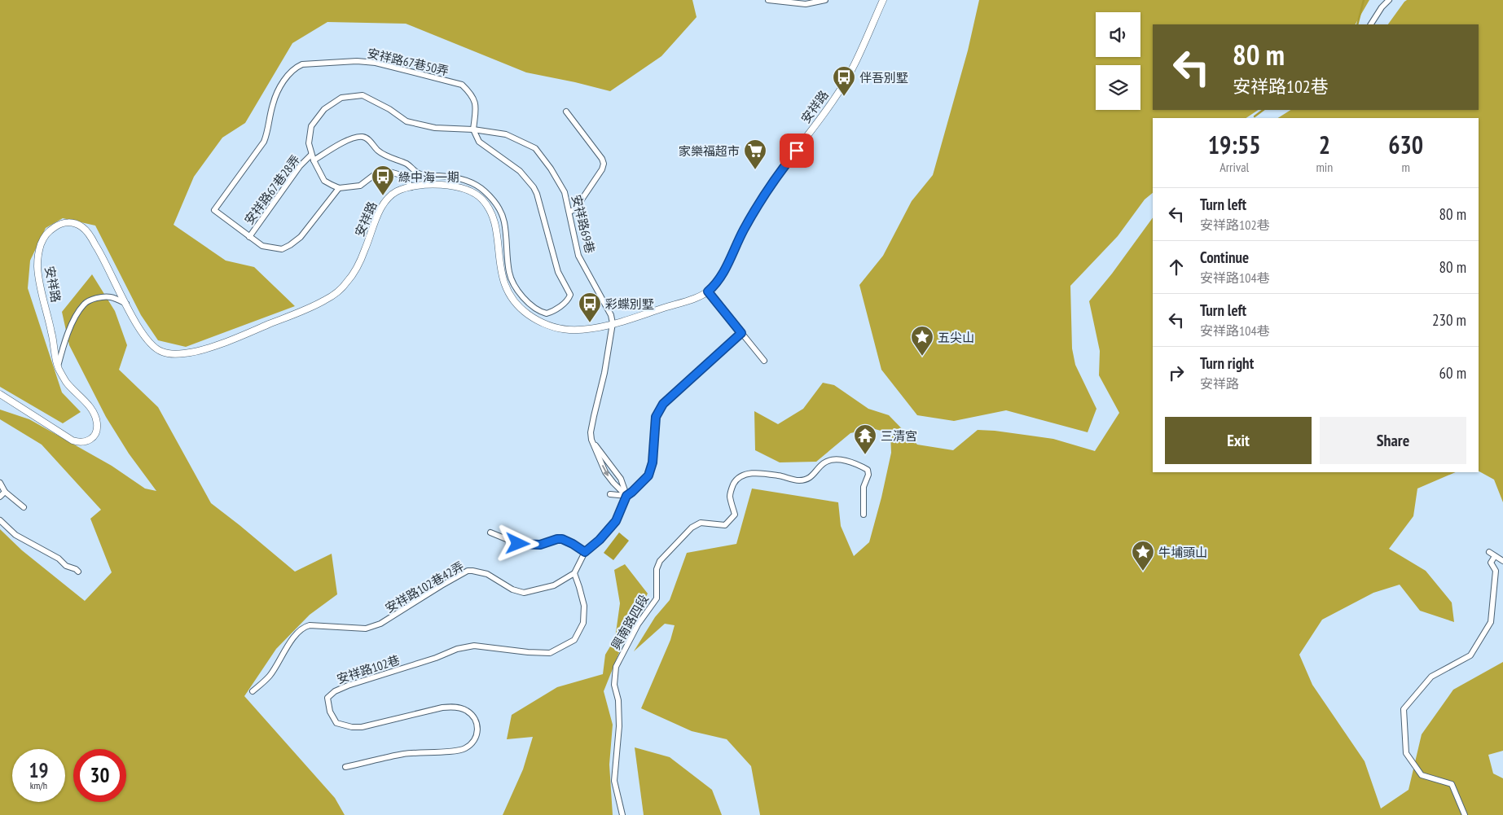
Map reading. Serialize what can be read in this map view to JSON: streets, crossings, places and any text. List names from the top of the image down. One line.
{"streets":{"street":["安祥路67巷50弄","安祥路","安祥路67巷28弄","安祥路69巷","安祥路102巷42弄","興南路四段","安祥路102巷"]},"crossings":[["安祥路67巷50弄","安祥路67巷28弄"],["安祥路67巷50弄","安祥路69巷"],["安祥路","安祥路69巷"],["安祥路67巷28弄","安祥路69巷"],["安祥路102巷42弄","安祥路102巷"]],"places":{"bus stop":["伴吾別墅","綠中海一期","彩蝶別墅"],"supermarket":["家樂福超市"],"place":["五尖山","牛埔頭山"],"temple":["三清宮"]},"page":{"turn":["80 m","安祥路102巷"],"eta":["19:55","Arrival","2","min","630","m"],"list":[{"name":"Turn left","note":"安祥路102巷","value":"80 m"},{"name":"Continue","note":"安祥路104巷","value":"80 m"},{"name":"Turn left","note":"安祥路104巷","value":"230 m"},{"name":"Turn right","note":"安祥路","value":"60 m"}],"buttons":["Exit","Share"],"speed":"19 km/h","limit":"30"}}
